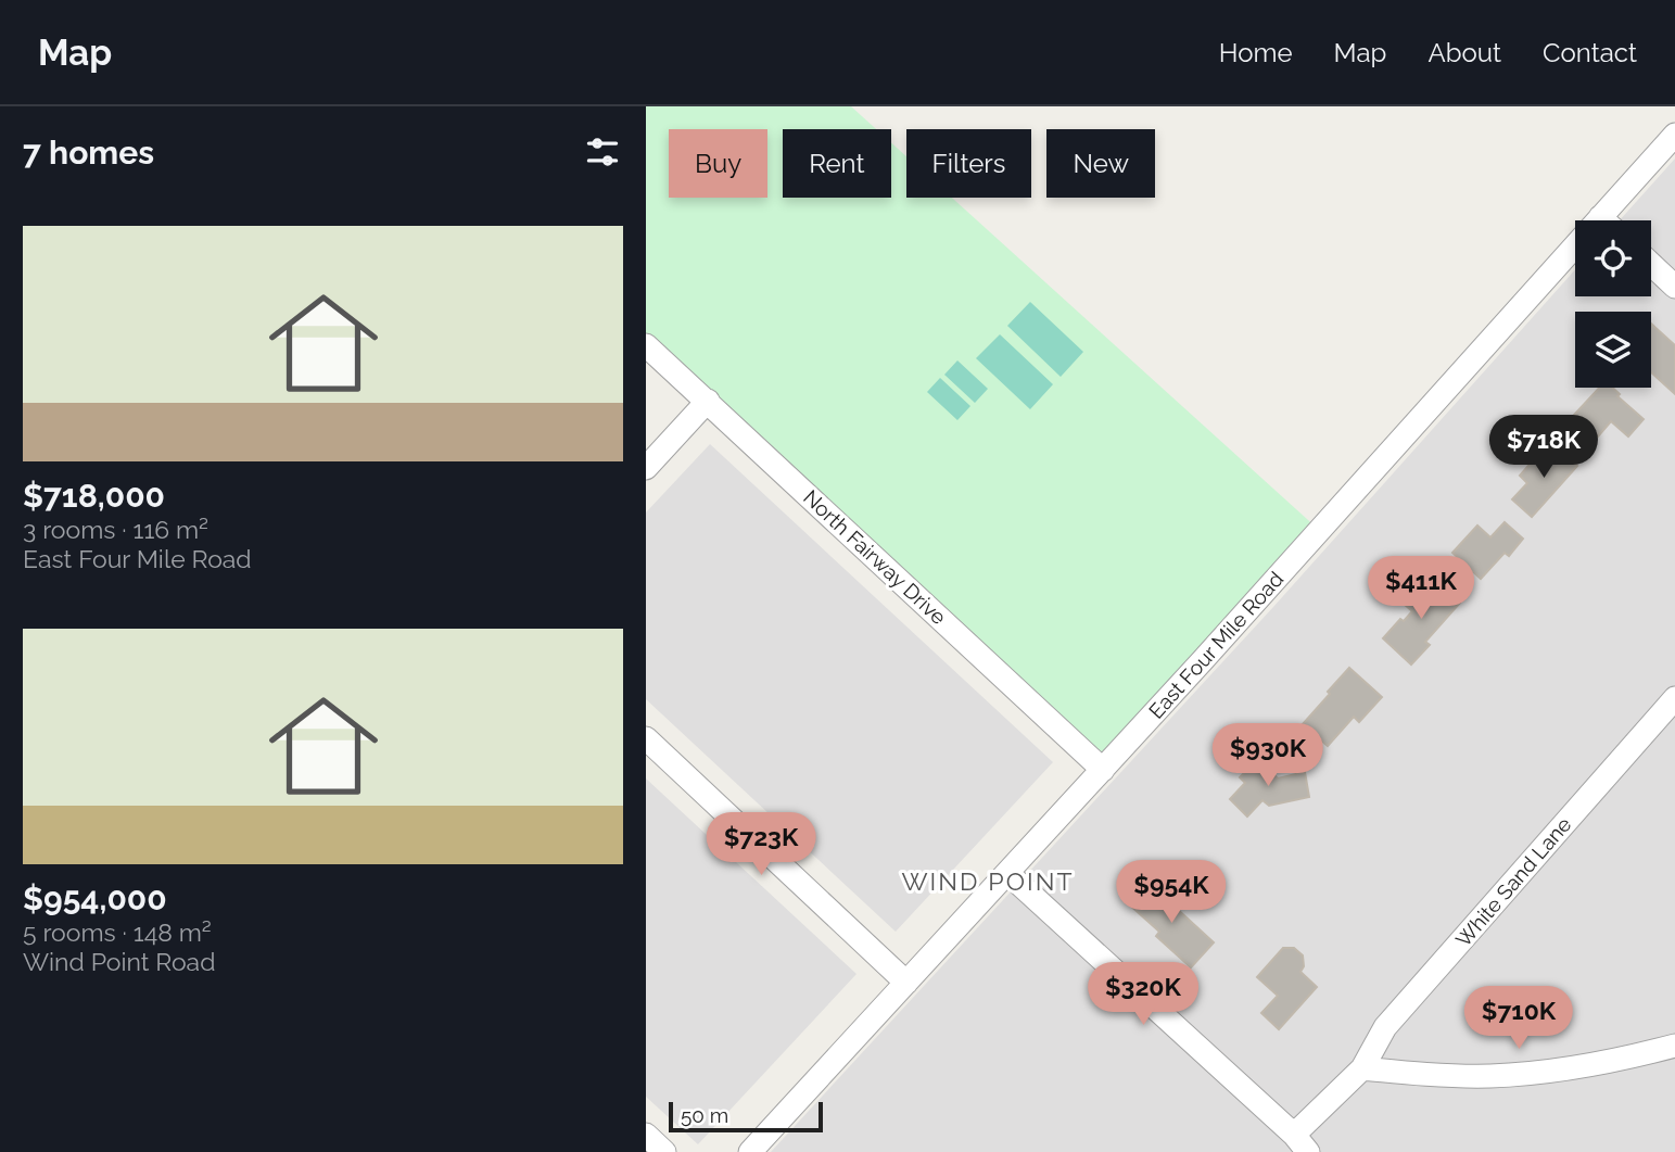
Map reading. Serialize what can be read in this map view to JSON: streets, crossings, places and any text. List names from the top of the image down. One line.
{"streets":{"street":["North Fairway Drive","East Four Mile Road","White Sand Lane"]},"crossings":[["North Fairway Drive","East Four Mile Road"]],"districts":["WIND POINT"],"scale_bar":"50 m","page":{"header":"Map","nav":["Home","Map","About","Contact"],"heading":"7 homes","chip":["Buy","Rent","Filters","New"],"list":[{"name":"$718,000","note":"3 rooms · 116 m² · East Four Mile Road"},{"name":"$954,000","note":"5 rooms · 148 m² · Wind Point Road"}],"price":["$718K","$411K","$930K","$723K","$954K","$320K","$710K"],"scale":"50 m"}}
